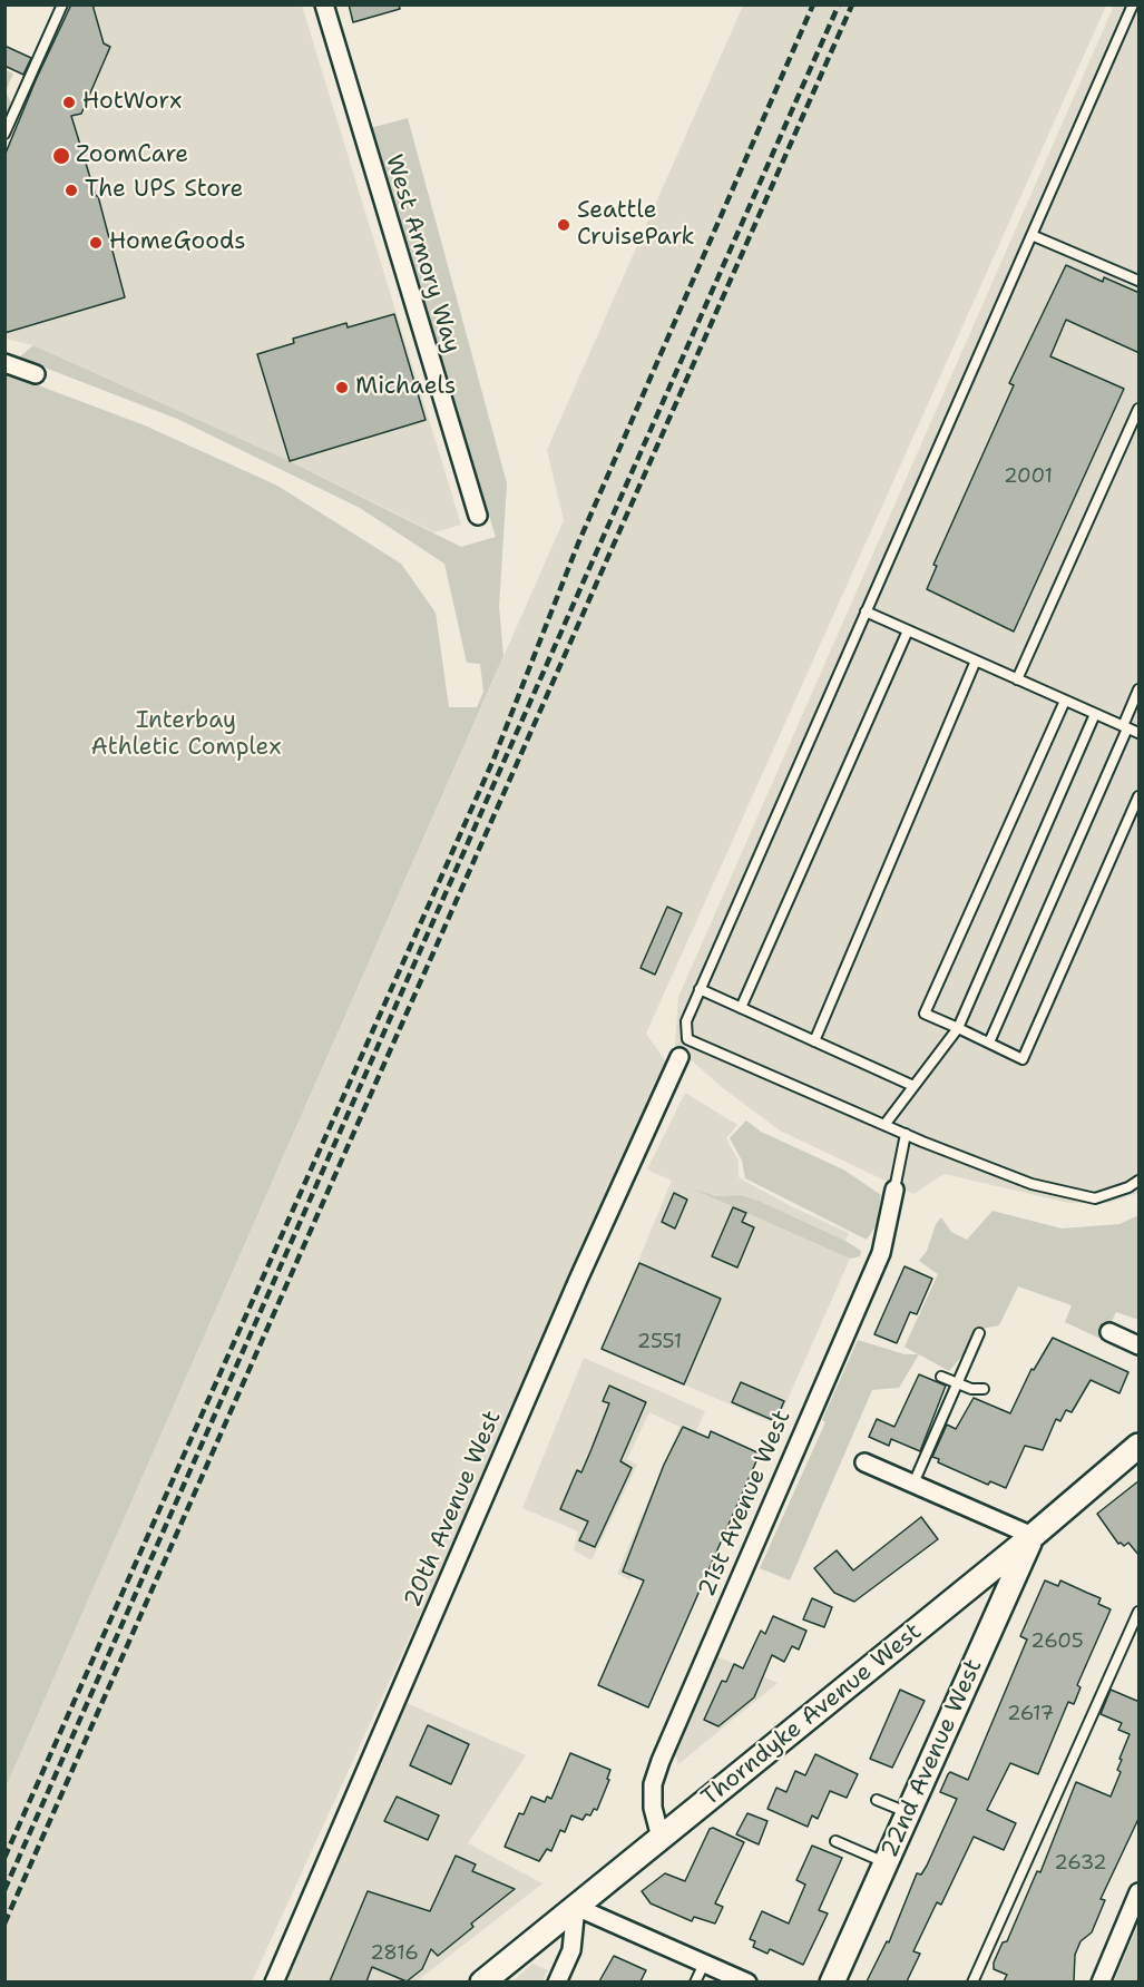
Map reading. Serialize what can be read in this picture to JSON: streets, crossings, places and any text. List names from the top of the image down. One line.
{"streets":{"main road":["Thorndyke Avenue West","22nd Avenue West"],"street":["West Armory Way","21st Avenue West","20th Avenue West"]},"crossings":[["21st Avenue West","Thorndyke Avenue West"],["Thorndyke Avenue West","22nd Avenue West"]],"parks":["Interbay Athletic Complex"],"places":["HotWorx","ZoomCare","The UPS Store","Seattle CruisePark","HomeGoods","Michaels"],"house_numbers":["2001","2551","2605","2617","2632","2816"]}
